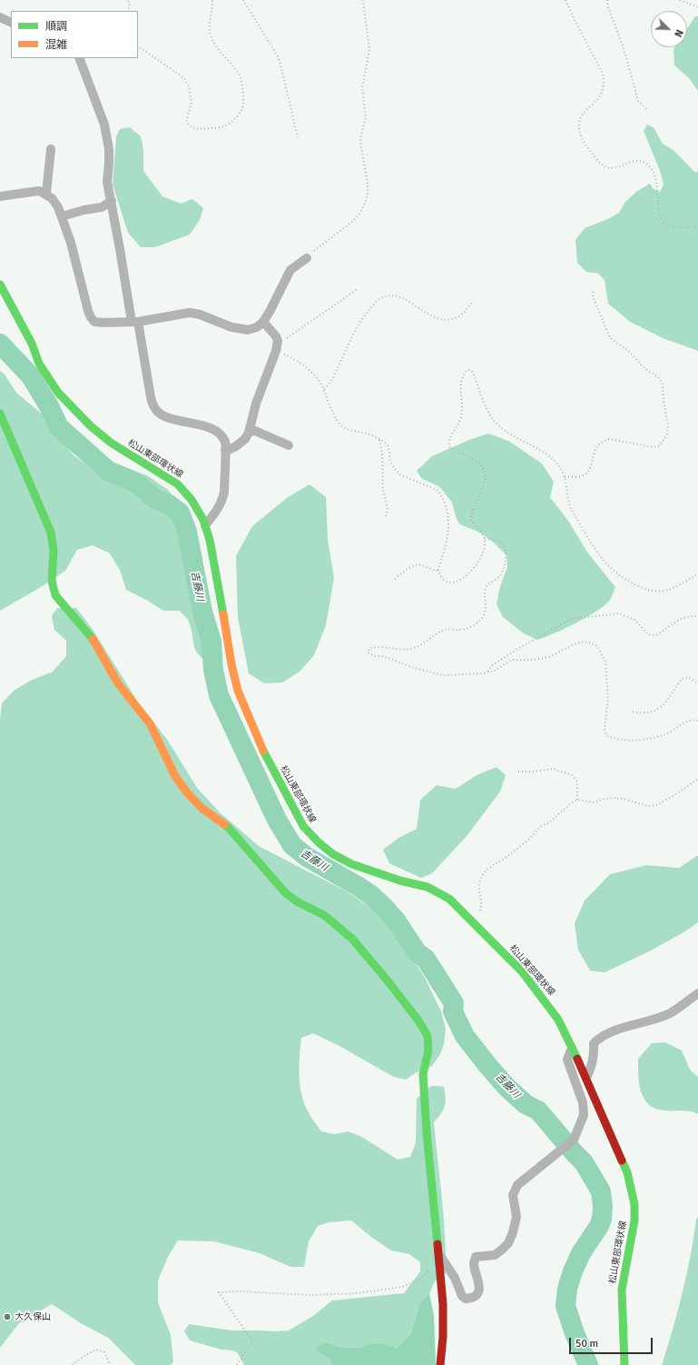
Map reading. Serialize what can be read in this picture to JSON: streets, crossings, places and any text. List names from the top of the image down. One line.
{"streets":{"main road":["松山東部環状線"]},"water":["吉藤川"],"places":["大久保山"],"legend":["順調","混雑"],"scale_bar":"50 m","north":"bottom right"}
